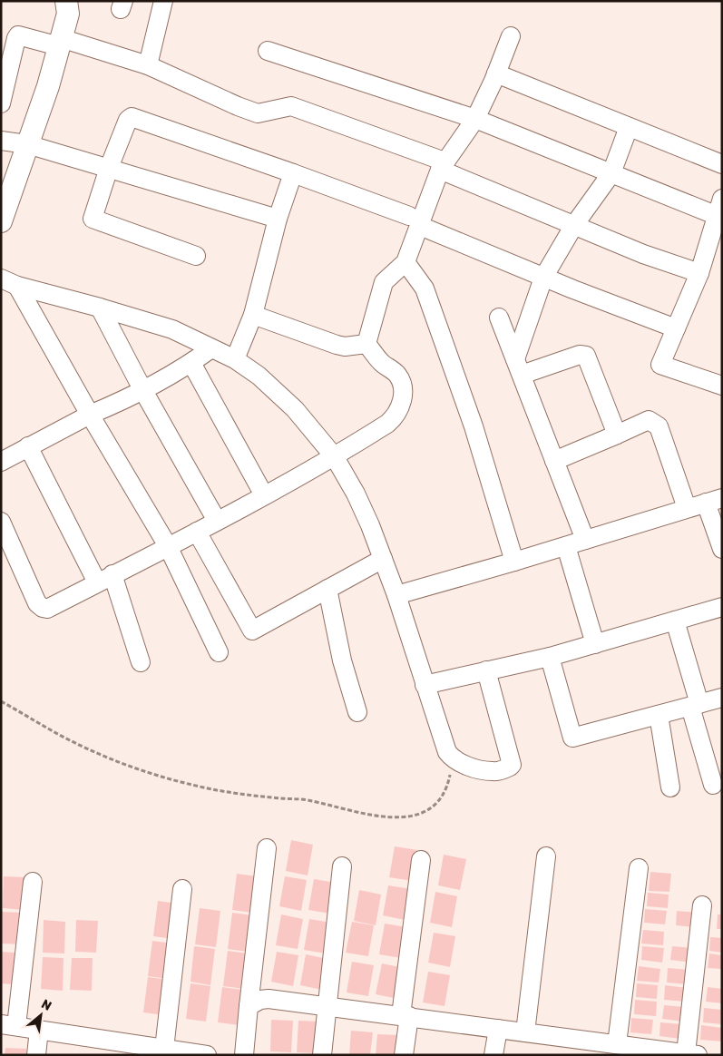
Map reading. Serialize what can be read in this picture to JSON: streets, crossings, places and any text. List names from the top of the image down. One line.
{"north":"top right"}
